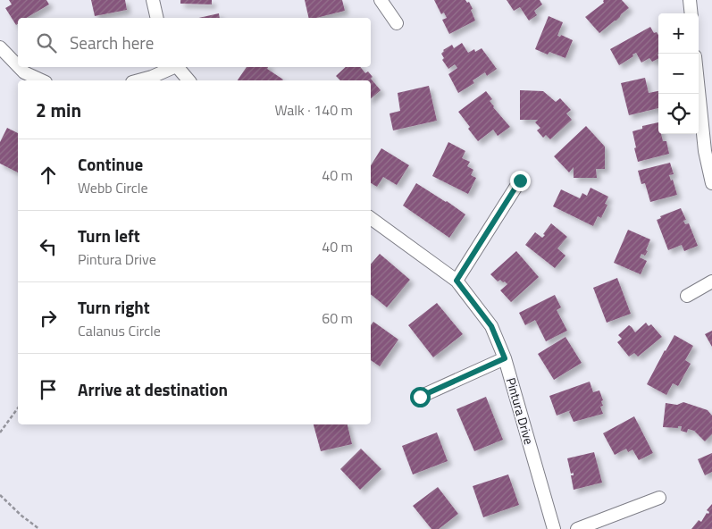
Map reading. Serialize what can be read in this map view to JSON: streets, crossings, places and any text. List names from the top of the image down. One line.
{"streets":{"street":["Pintura Drive"]},"page":{"map_buttons":["+","−"],"search":"Search here","heading":["2 min","Walk · 140 m"],"list":[["Continue","Webb Circle","40 m"],["Turn left","Pintura Drive","40 m"],["Turn right","Calanus Circle","60 m"],"Arrive at destination"]}}
